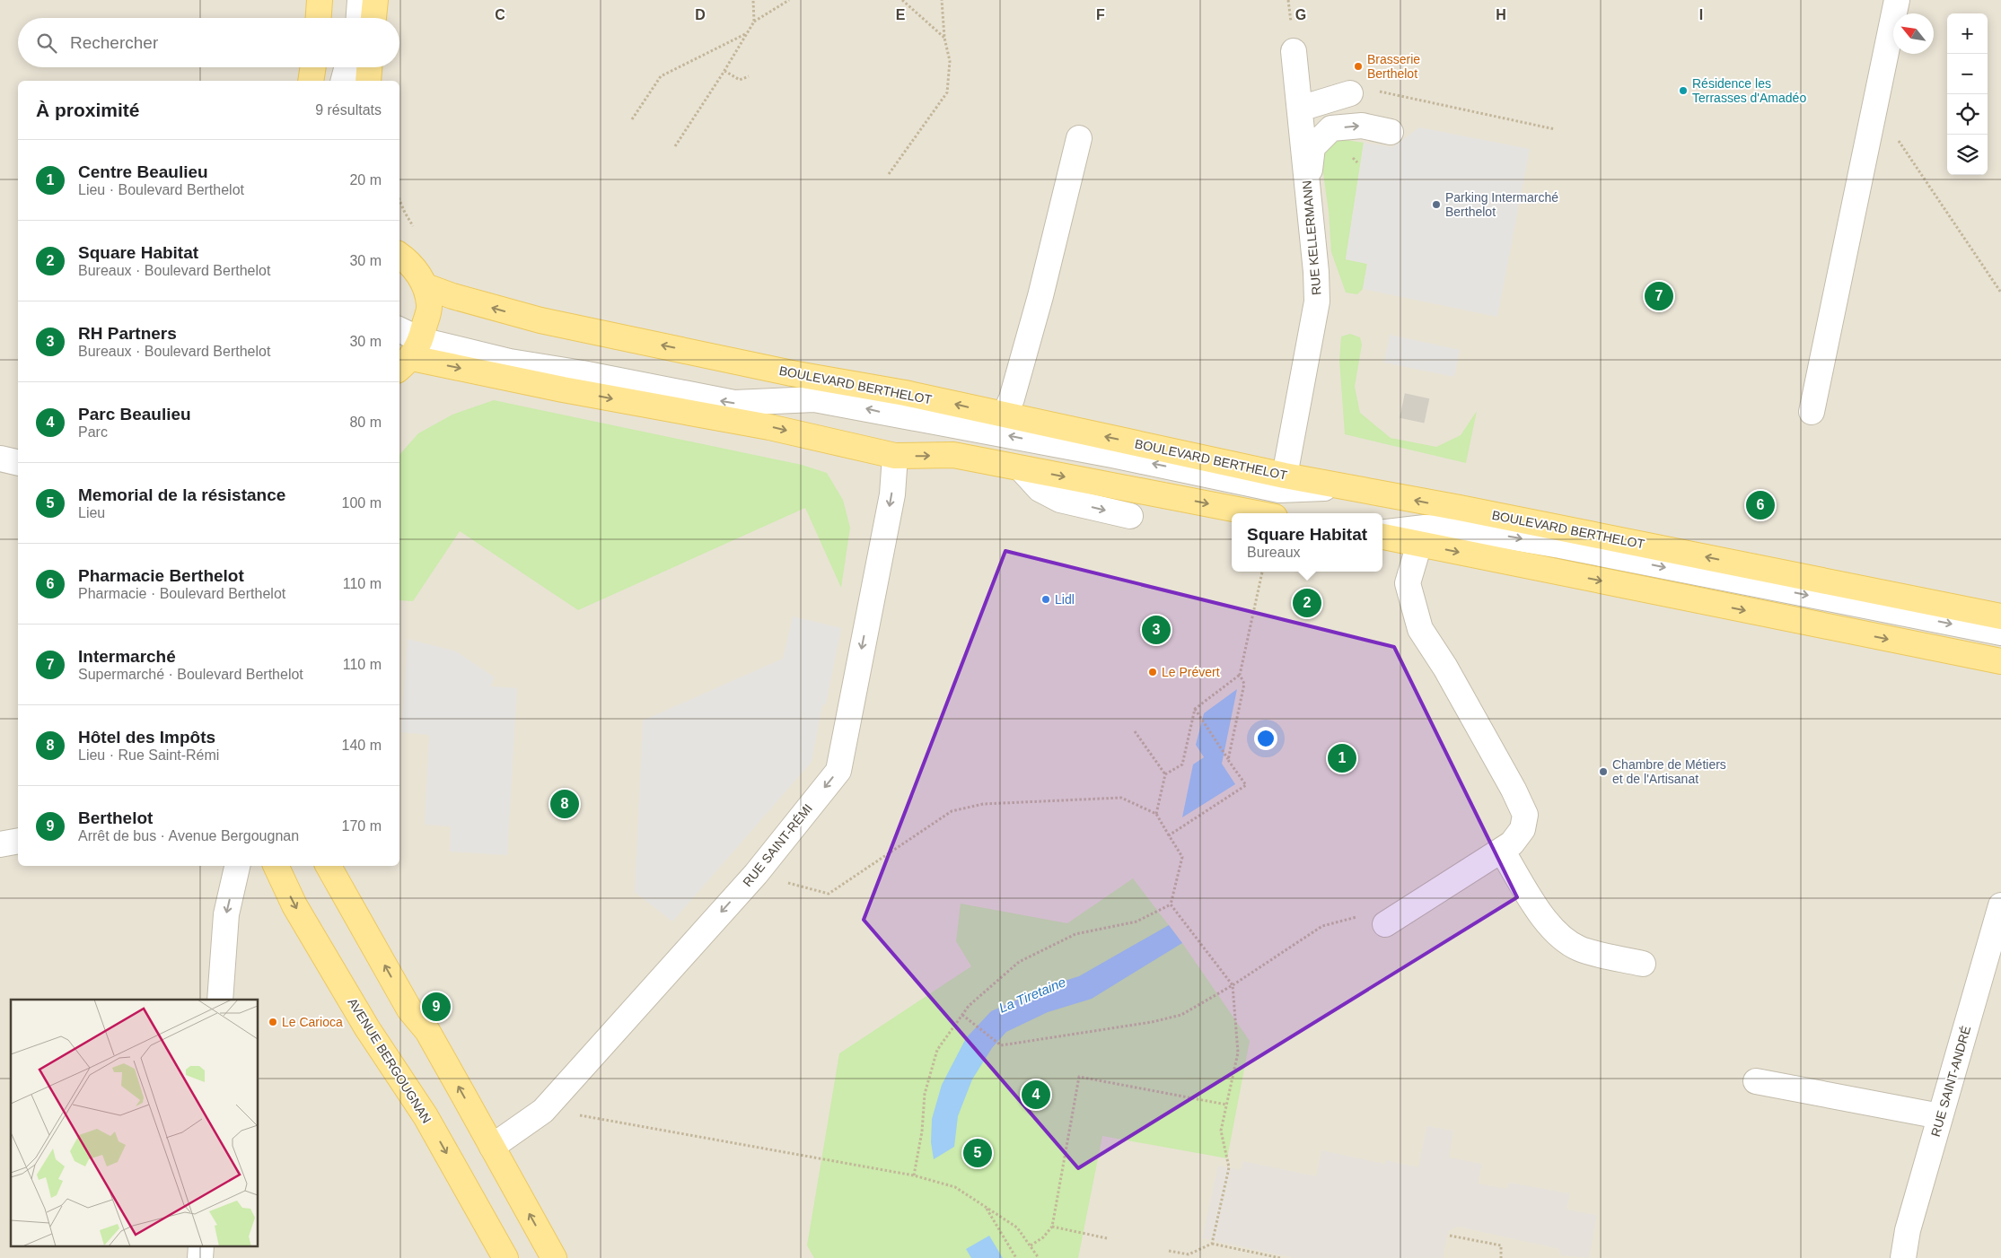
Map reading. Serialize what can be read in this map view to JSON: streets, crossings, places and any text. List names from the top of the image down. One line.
{"streets":{"main road":["BOULEVARD BERTHELOT","AVENUE BERGOUGNAN"],"street":["RUE KELLERMANN","RUE SAINT-RÉMI","RUE SAINT-ANDRÉ"]},"crossings":[["RUE KELLERMANN","BOULEVARD BERTHELOT"]],"one_way":["RUE SAINT-RÉMI"],"water":["La Tiretaine"],"places":["Brasserie Berthelot","Résidence les Terrasses d'Amadéo","Parking Intermarché Berthelot","Lidl","Le Prévert","Chambre de Métiers et de l'Artisanat","Le Carioca"],"north":"top left","page":{"map_buttons":["+","−"],"search":"Rechercher","heading":["À proximité","9 résultats"],"list":[{"mark":"1","name":"Centre Beaulieu","note":"Lieu · Boulevard Berthelot","value":"20 m"},{"mark":"2","name":"Square Habitat","note":"Bureaux · Boulevard Berthelot","value":"30 m"},{"mark":"3","name":"RH Partners","note":"Bureaux · Boulevard Berthelot","value":"30 m"},{"mark":"4","name":"Parc Beaulieu","note":"Parc","value":"80 m"},{"mark":"5","name":"Memorial de la résistance","note":"Lieu","value":"100 m"},{"mark":"6","name":"Pharmacie Berthelot","note":"Pharmacie · Boulevard Berthelot","value":"110 m"},{"mark":"7","name":"Intermarché","note":"Supermarché · Boulevard Berthelot","value":"110 m"},{"mark":"8","name":"Hôtel des Impôts","note":"Lieu · Rue Saint-Rémi","value":"140 m"},{"mark":"9","name":"Berthelot","note":"Arrêt de bus · Avenue Bergougnan","value":"170 m"}],"pins":["7","6","2","3","1","8","9","4","5"],"popup":["Square Habitat","Bureaux"]},"grid":{"columns":["C","D","E","F","G","H","I"]}}
